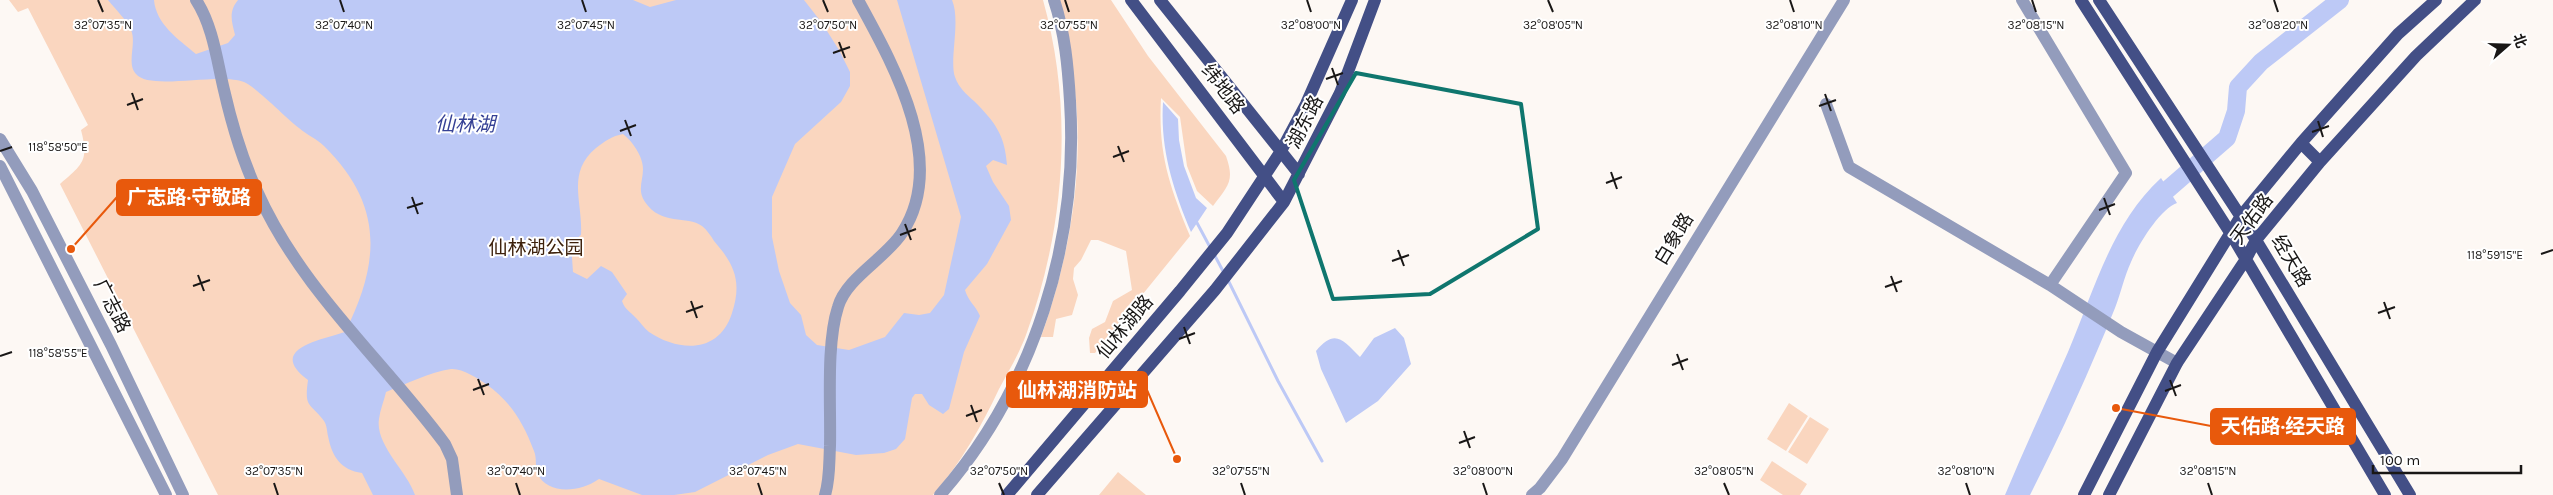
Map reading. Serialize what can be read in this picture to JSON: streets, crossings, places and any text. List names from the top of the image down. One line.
{"streets":{"main road":["纬地路","湖东路","天佑路","经天路","仙林湖路"],"street":["白象路","广志路"]},"crossings":[["纬地路","湖东路"],["纬地路","仙林湖路"],["湖东路","仙林湖路"],["天佑路","经天路"]],"water":["仙林湖"],"parks":["仙林湖公园"],"places":["广志路·守敬路","天佑路·经天路","仙林湖消防站"],"scale_bar":"100 m","north":"right","coordinates":["32°07'45\"N","32°08'00\"N","32°08'15\"N","32°07'35\"N","32°07'40\"N","32°07'50\"N","32°07'55\"N","32°08'05\"N","32°08'10\"N","32°08'20\"N","118°58'50\"E","118°59'15\"E","118°58'55\"E"]}
